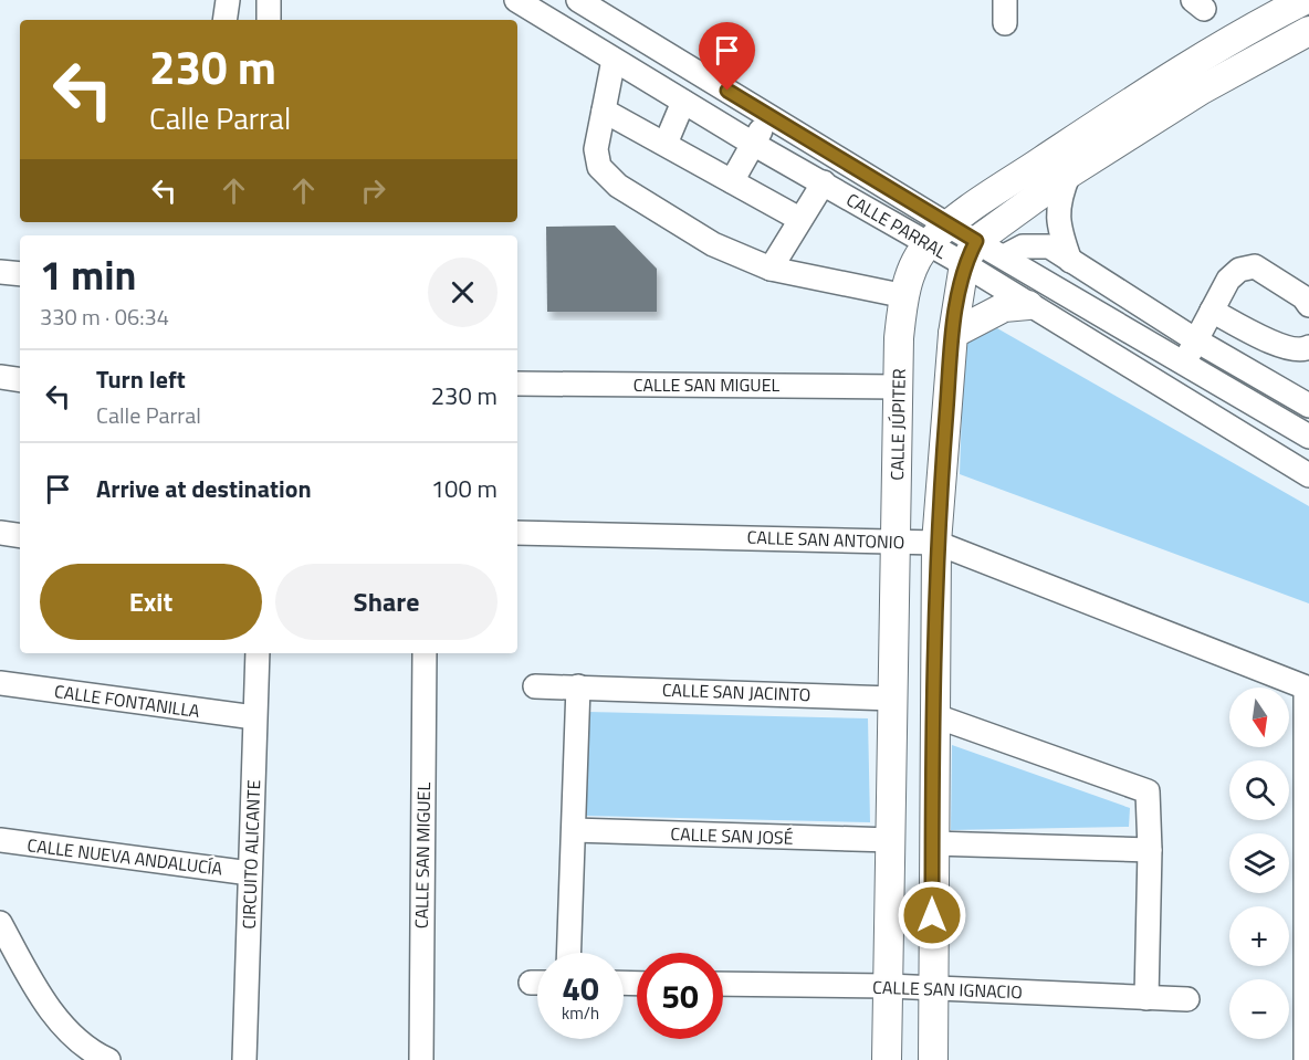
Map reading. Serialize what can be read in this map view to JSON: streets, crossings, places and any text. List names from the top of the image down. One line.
{"streets":{"main road":["CALLE JÚPITER"],"street":["CALLE PARRAL","CALLE SAN MIGUEL","CALLE SAN ANTONIO","CALLE SAN JACINTO","CALLE FONTANILLA","CALLE SAN JOSÉ","CIRCUITO ALICANTE","CALLE NUEVA ANDALUCÍA","CALLE SAN IGNACIO"]},"crossings":[["CALLE PARRAL","CALLE JÚPITER"],["CALLE SAN MIGUEL","CALLE JÚPITER"],["CALLE JÚPITER","CALLE SAN ANTONIO"],["CALLE JÚPITER","CALLE SAN JACINTO"],["CALLE JÚPITER","CALLE SAN JOSÉ"],["CALLE JÚPITER","CALLE SAN IGNACIO"],["CALLE FONTANILLA","CIRCUITO ALICANTE"],["CIRCUITO ALICANTE","CALLE NUEVA ANDALUCÍA"]],"north":"bottom","page":{"turn":["230 m","Calle Parral"],"heading":["1 min","330 m · 06:34"],"list":[{"name":"Turn left","note":"Calle Parral","value":"230 m"},{"name":"Arrive at destination","value":"100 m"}],"buttons":["Exit","Share"],"map_buttons":["+","−"],"speed":"40 km/h","limit":"50"}}
